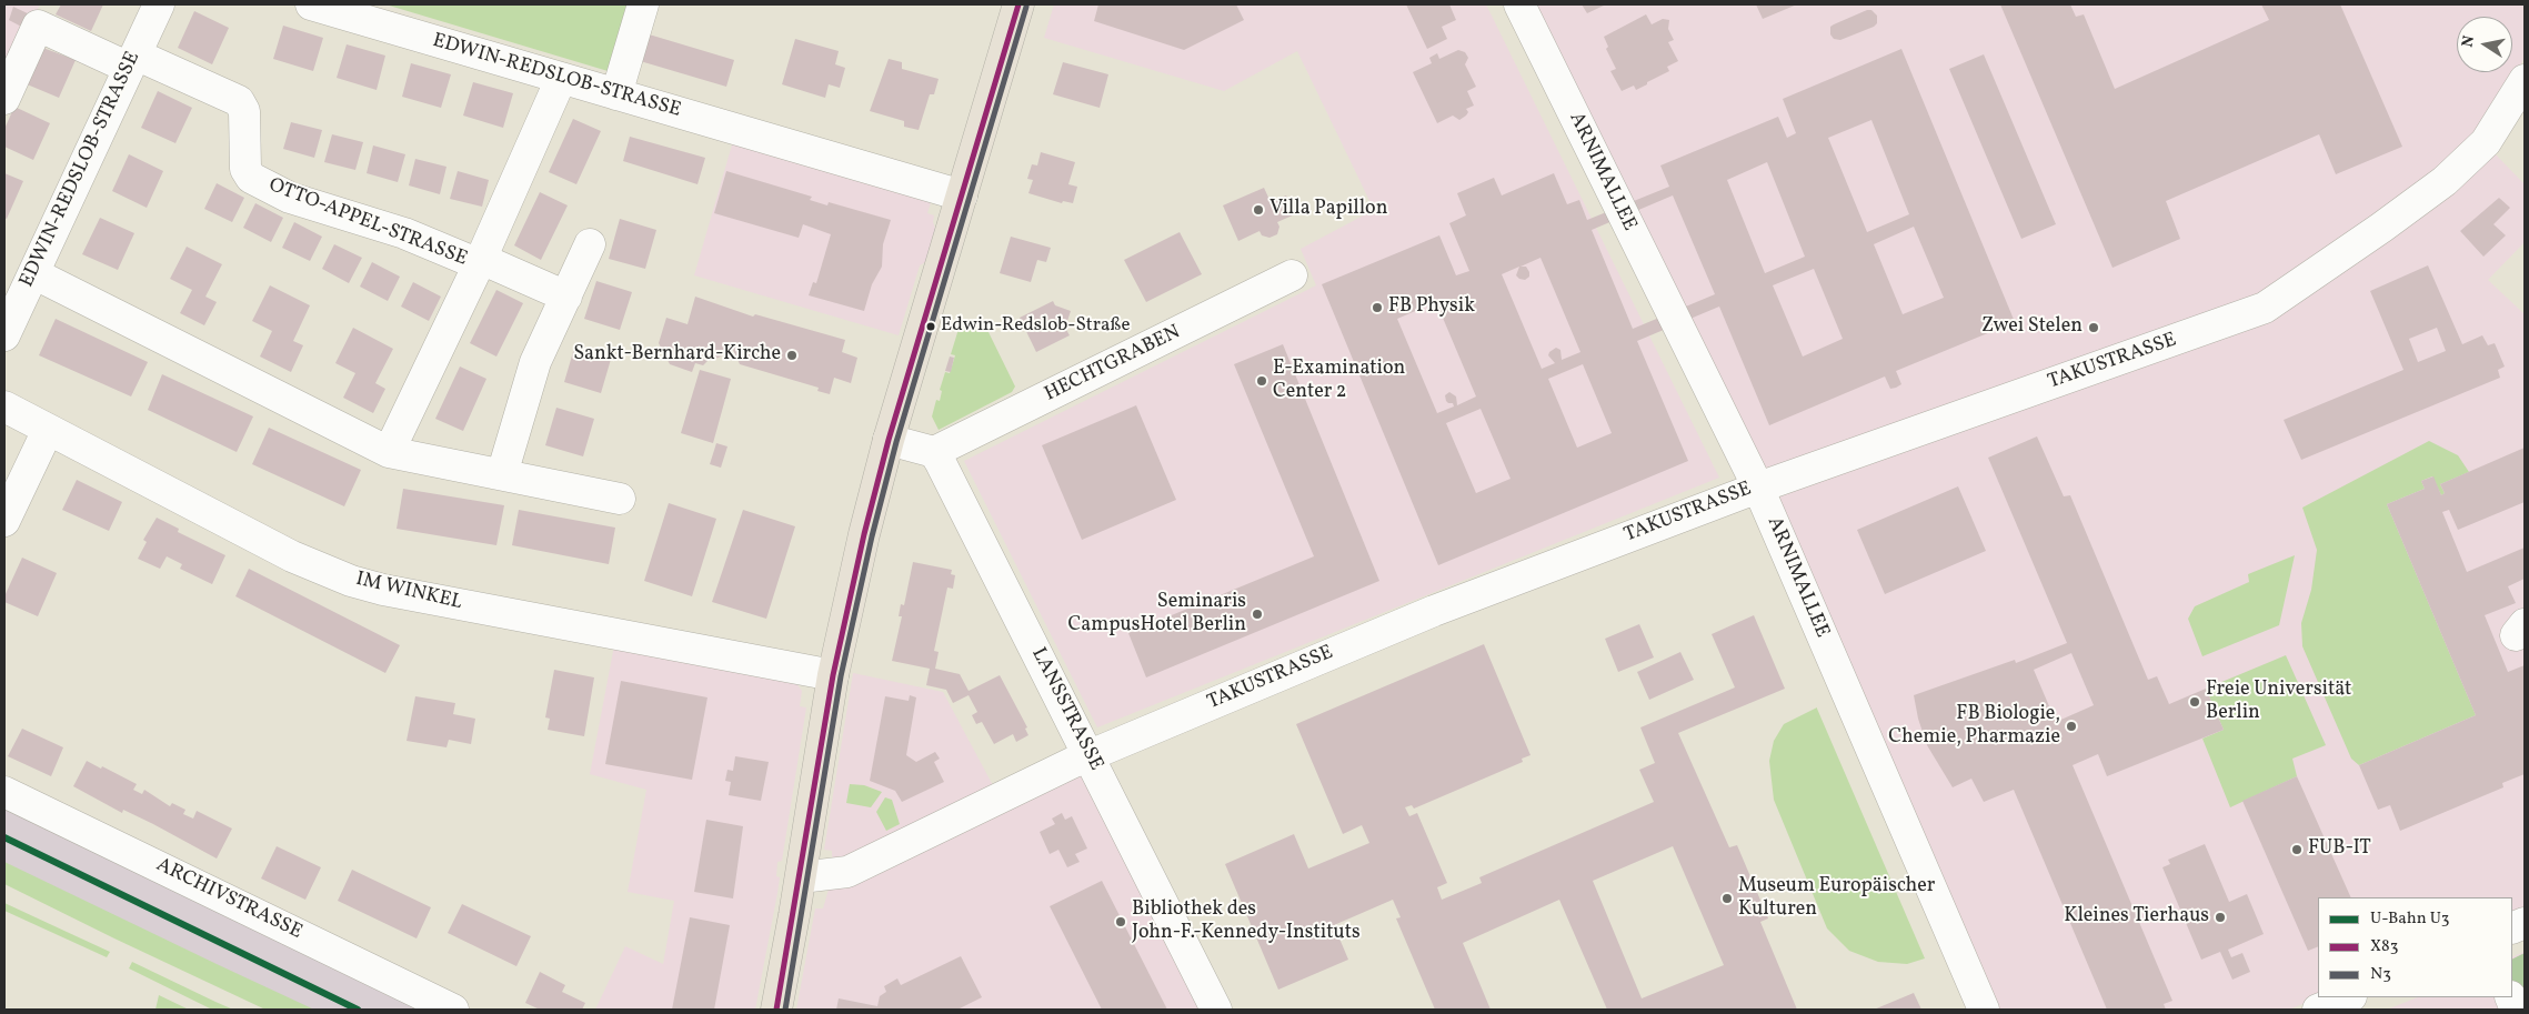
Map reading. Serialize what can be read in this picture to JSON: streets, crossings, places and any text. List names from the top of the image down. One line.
{"streets":{"street":["EDWIN-REDSLOB-STRASSE","ARNIMALLEE","OTTO-APPEL-STRASSE","TAKUSTRASSE","HECHTGRABEN","IM WINKEL","LANSSTRASSE","ARCHIVSTRASSE"]},"crossings":[["EDWIN-REDSLOB-STRASSE","OTTO-APPEL-STRASSE"],["ARNIMALLEE","TAKUSTRASSE"],["TAKUSTRASSE","LANSSTRASSE"],["HECHTGRABEN","LANSSTRASSE"]],"places":["Villa Papillon","FB Physik","Edwin-Redslob-Straße","Zwei Stelen","Sankt-Bernhard-Kirche","E-Examination Center 2","Seminaris CampusHotel Berlin","Freie Universität Berlin","FB Biologie, Chemie, Pharmazie","FUB-IT","Museum Europäischer Kulturen","Kleines Tierhaus","Bibliothek des John-F.-Kennedy-Instituts"],"lines":["transit line X83","transit line N3","metro line U3"],"legend":["U-Bahn U3","X83","N3"],"north":"left"}
